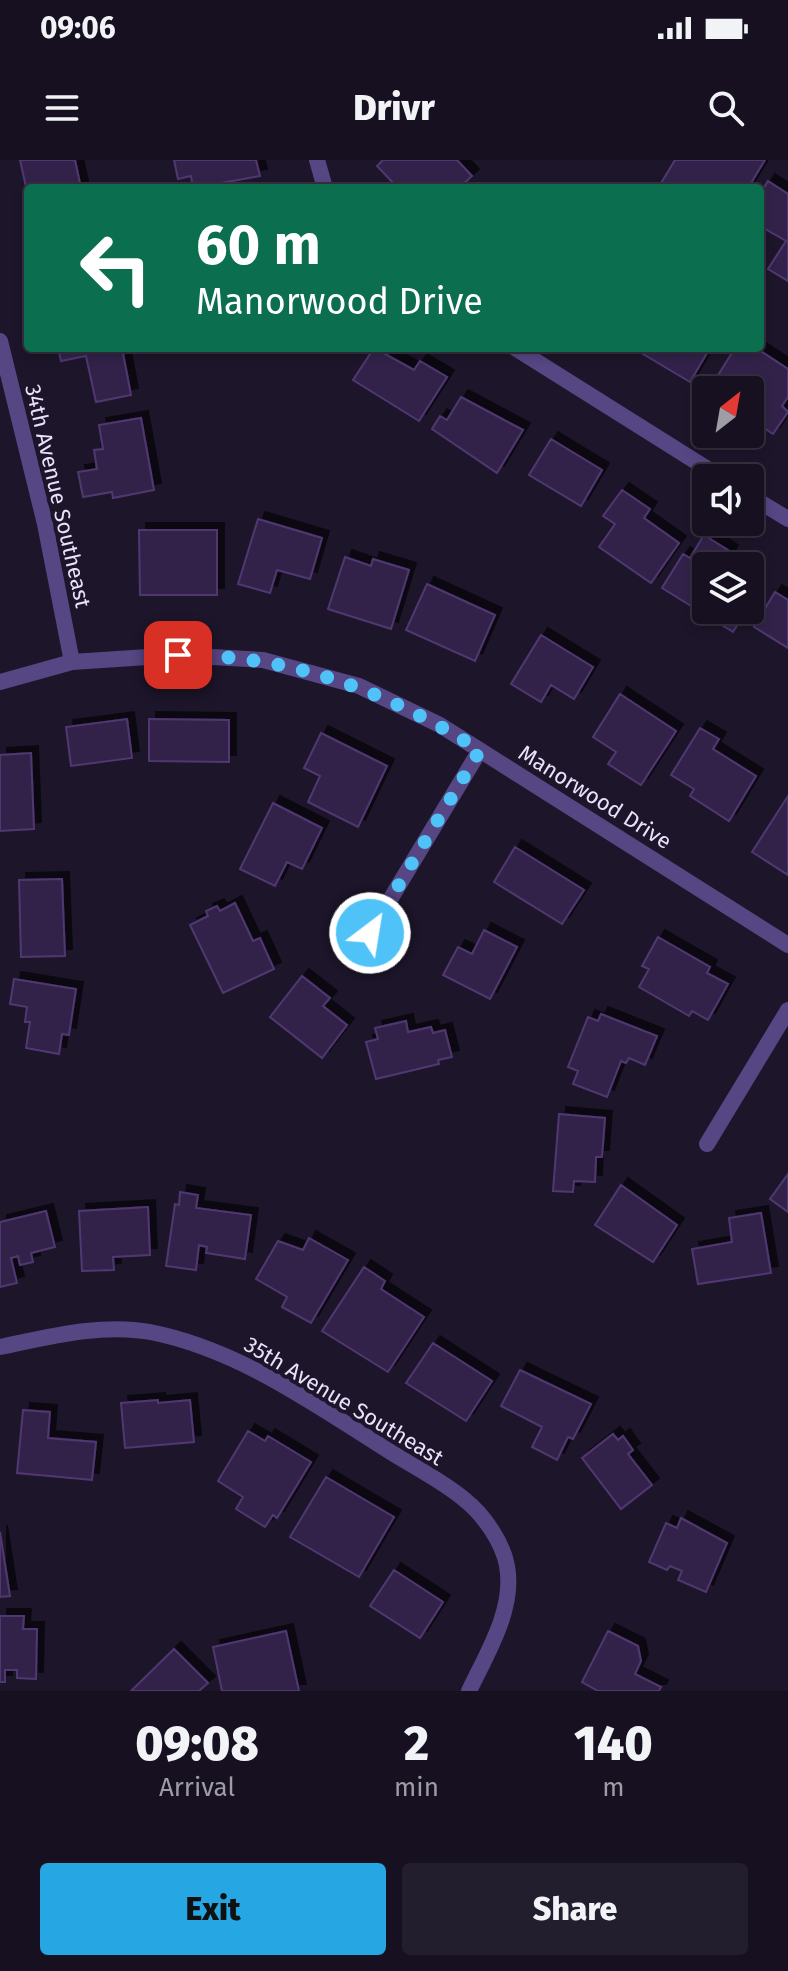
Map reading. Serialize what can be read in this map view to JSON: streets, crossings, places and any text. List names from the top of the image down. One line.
{"streets":{"street":["34th Avenue Southeast","Manorwood Drive","35th Avenue Southeast"]},"crossings":[["34th Avenue Southeast","Manorwood Drive"]],"north":"top right","page":{"status":"09:06","header":"Drivr","turn":["60 m","Manorwood Drive"],"eta":["09:08","Arrival","2","min","140","m"],"buttons":["Exit","Share"]}}
